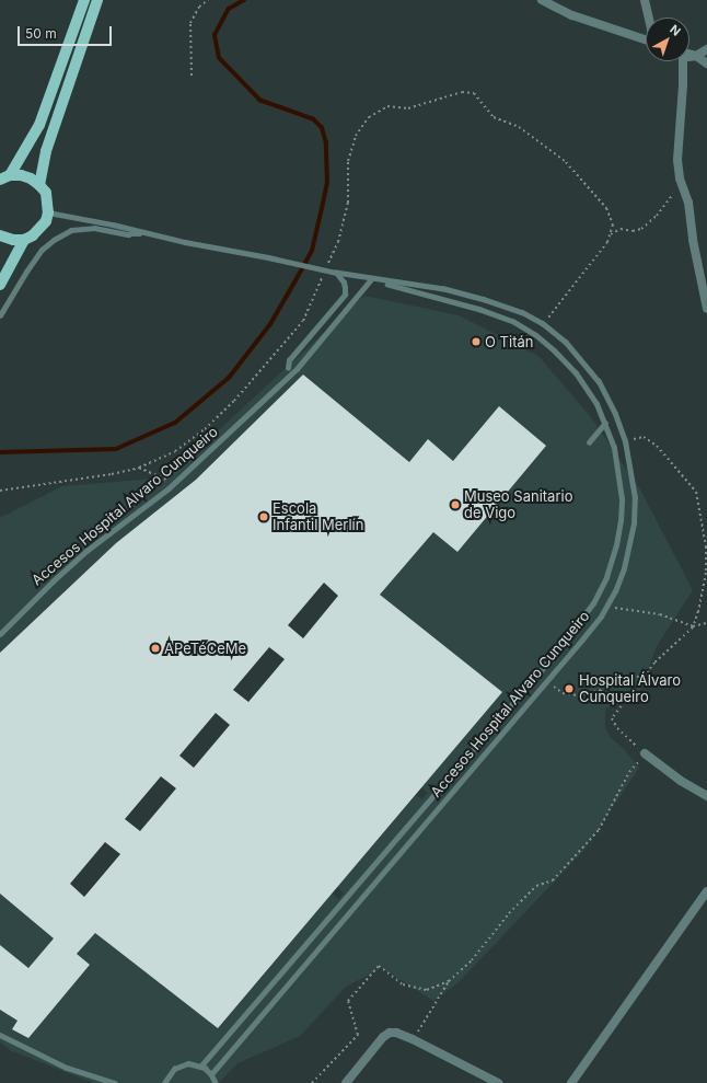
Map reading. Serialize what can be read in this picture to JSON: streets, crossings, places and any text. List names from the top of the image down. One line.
{"streets":{"lane":["Accesos Hospital Alvaro Cunqueiro"]},"places":["O Titán","Museo Sanitario de Vigo","Escola Infantil Merlín","APeTéCeMe","Hospital Álvaro Cunqueiro"],"scale_bar":"50 m","north":"top right"}
